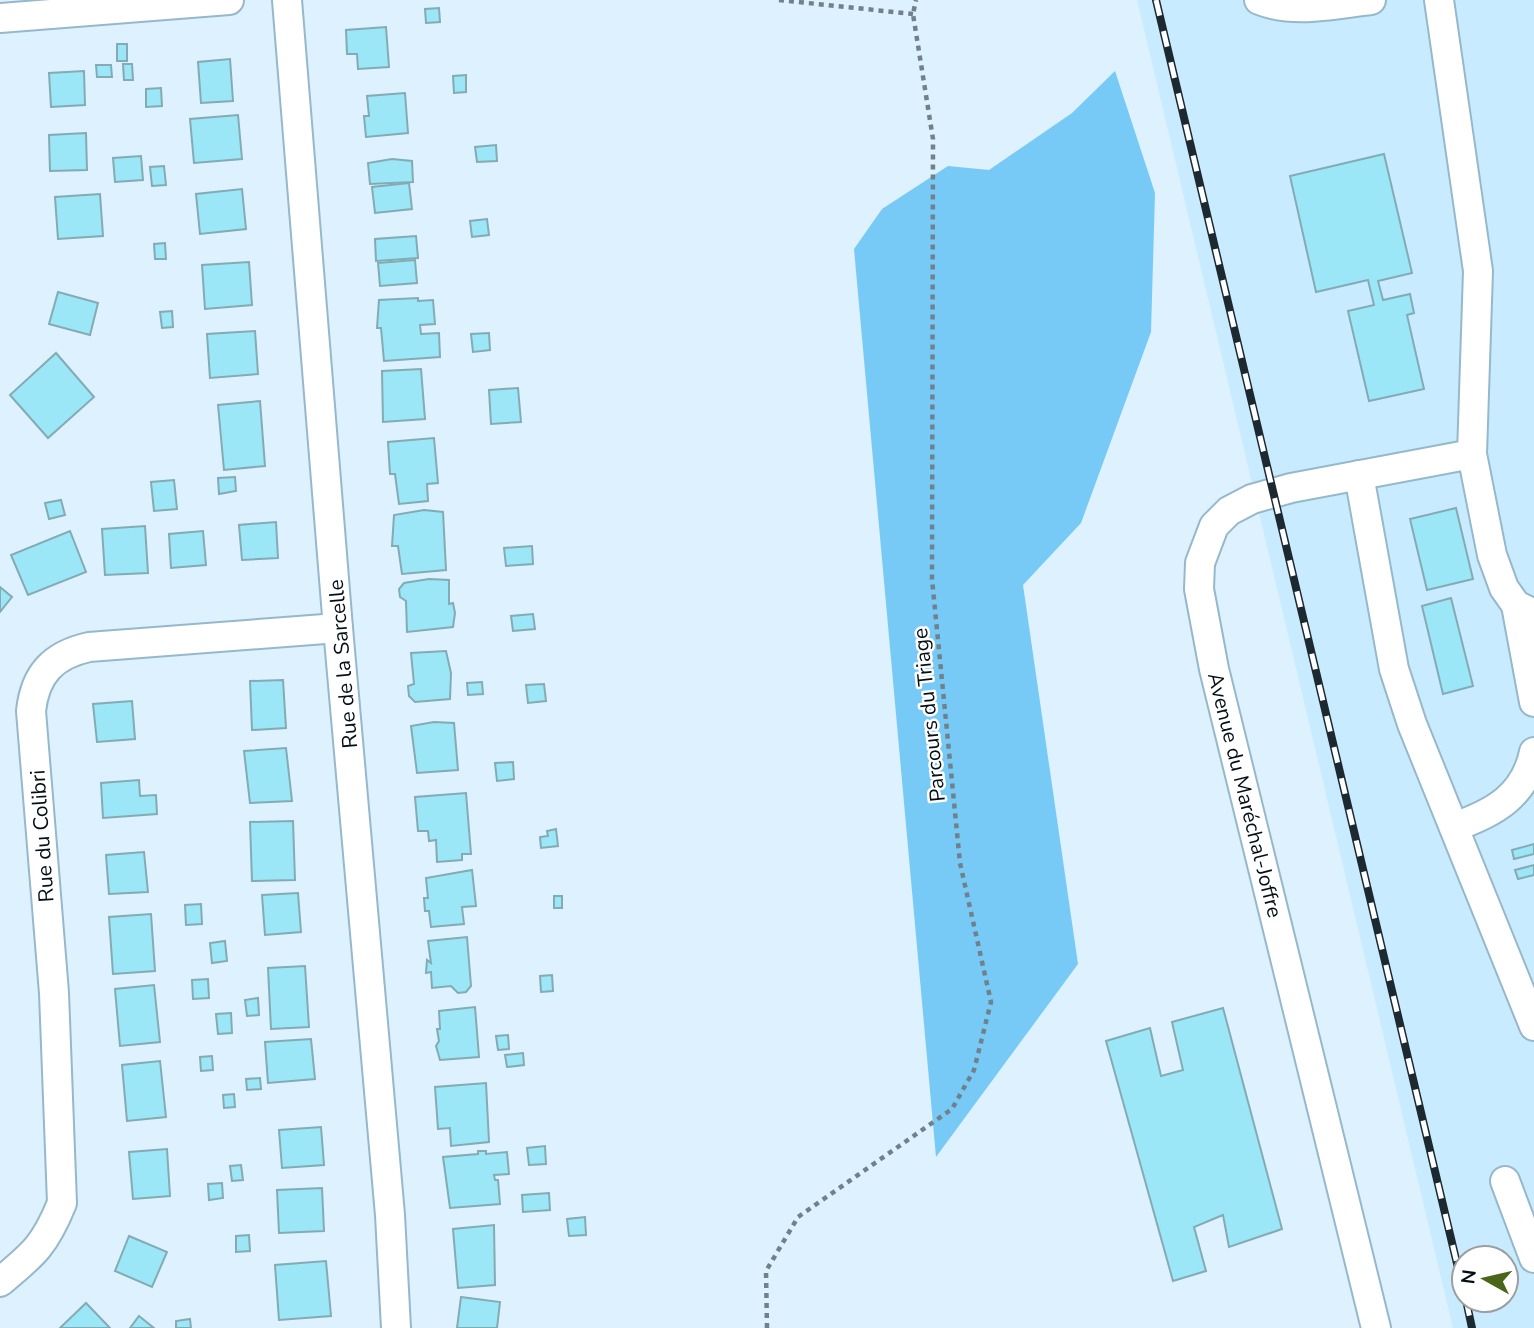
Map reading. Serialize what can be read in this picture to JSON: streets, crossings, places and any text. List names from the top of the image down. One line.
{"streets":{"street":["Rue de la Sarcelle","Avenue du Maréchal-Joffre","Rue du Colibri"],"path":["Parcours du Triage"]},"crossings":[["Rue de la Sarcelle","Rue du Colibri"]],"north":"left"}
